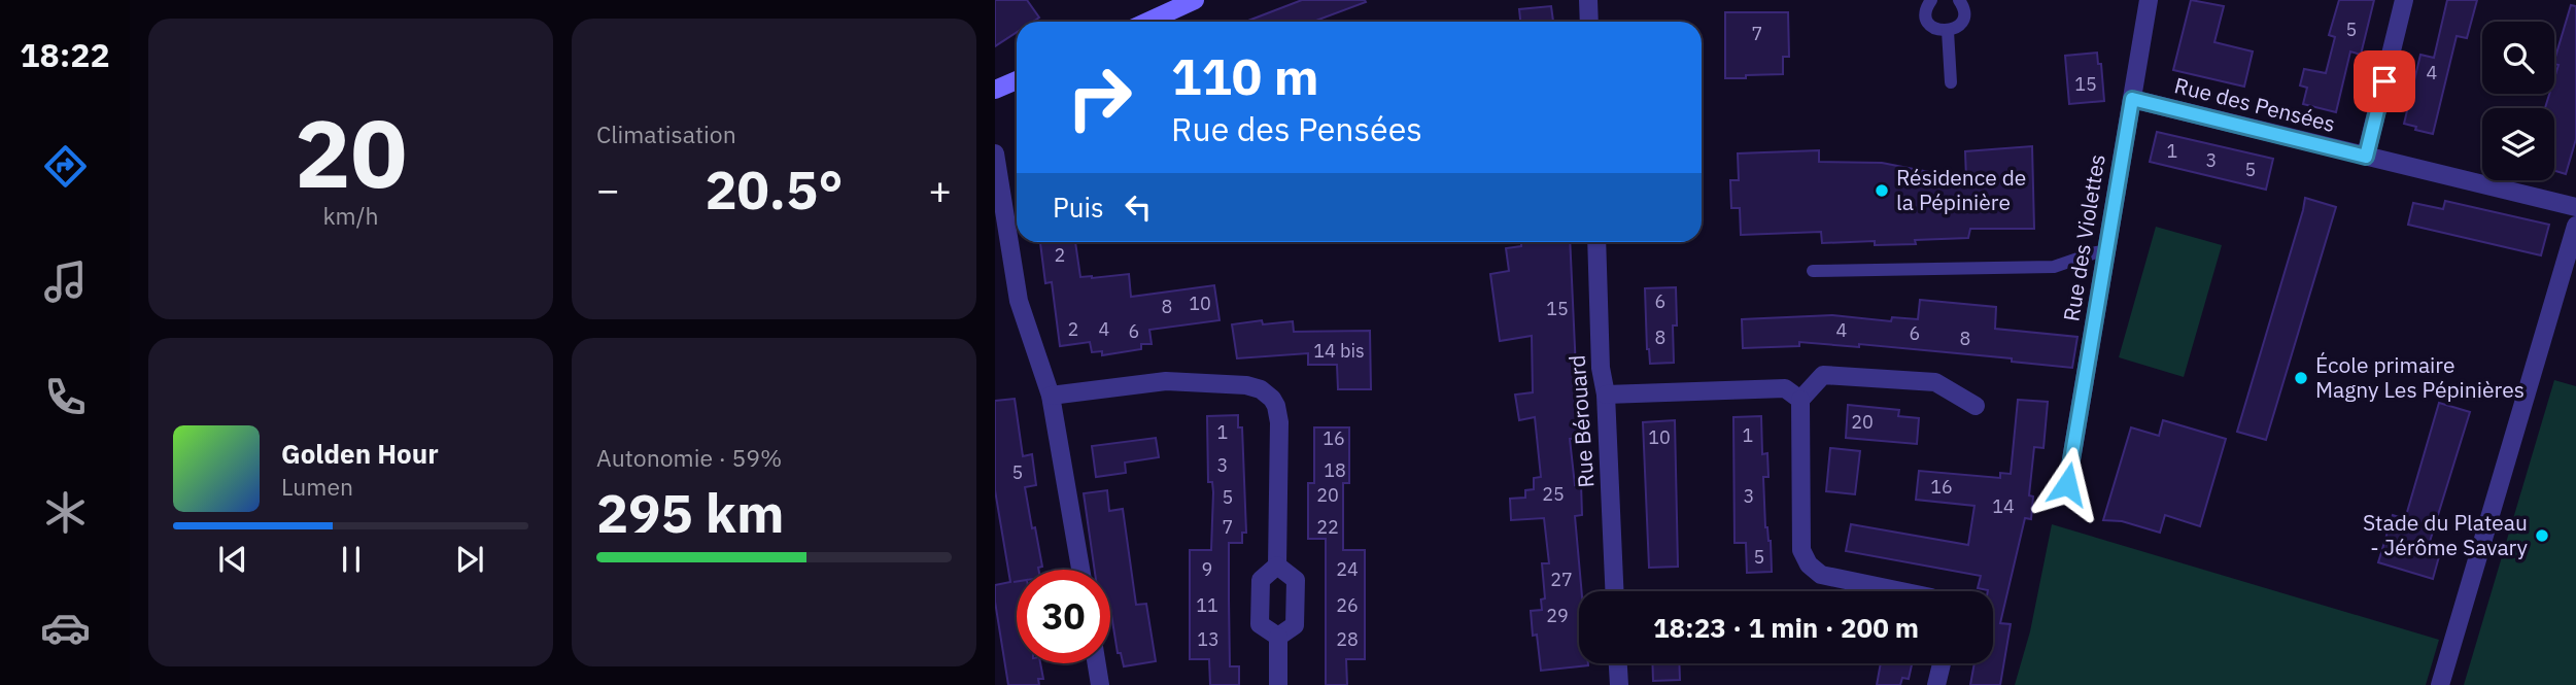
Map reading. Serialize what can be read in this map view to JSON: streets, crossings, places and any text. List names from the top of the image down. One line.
{"streets":{"street":["Rue des Pensées","Rue des Violettes","Rue Bérouard"]},"crossings":[["Rue des Pensées","Rue des Violettes"]],"places":["Résidence de la Pépinière","École primaire Magny Les Pépinières","Stade du Plateau - Jérôme Savary"],"house_numbers":["5","7","4","15","1","3","5","2","6","10","8","15","2","4","4","6","6","8","8","14 bis","20","1","1","10","16","3","18","5","16","25","20","3","5","14","7","22","5","9","24","27","11","26","29","13","28"],"page":{"tabs":"18:22","tile":[["20","km/h"],"Climatisation",["Autonomie · 59%","295 km"]],"turn":["110 m","Rue des Pensées"],"heat":["−","20.5°","+"],"then":"Puis","song":["Golden Hour","Lumen"],"limit":"30","trip":"18:23 · 1 min · 200 m"}}
